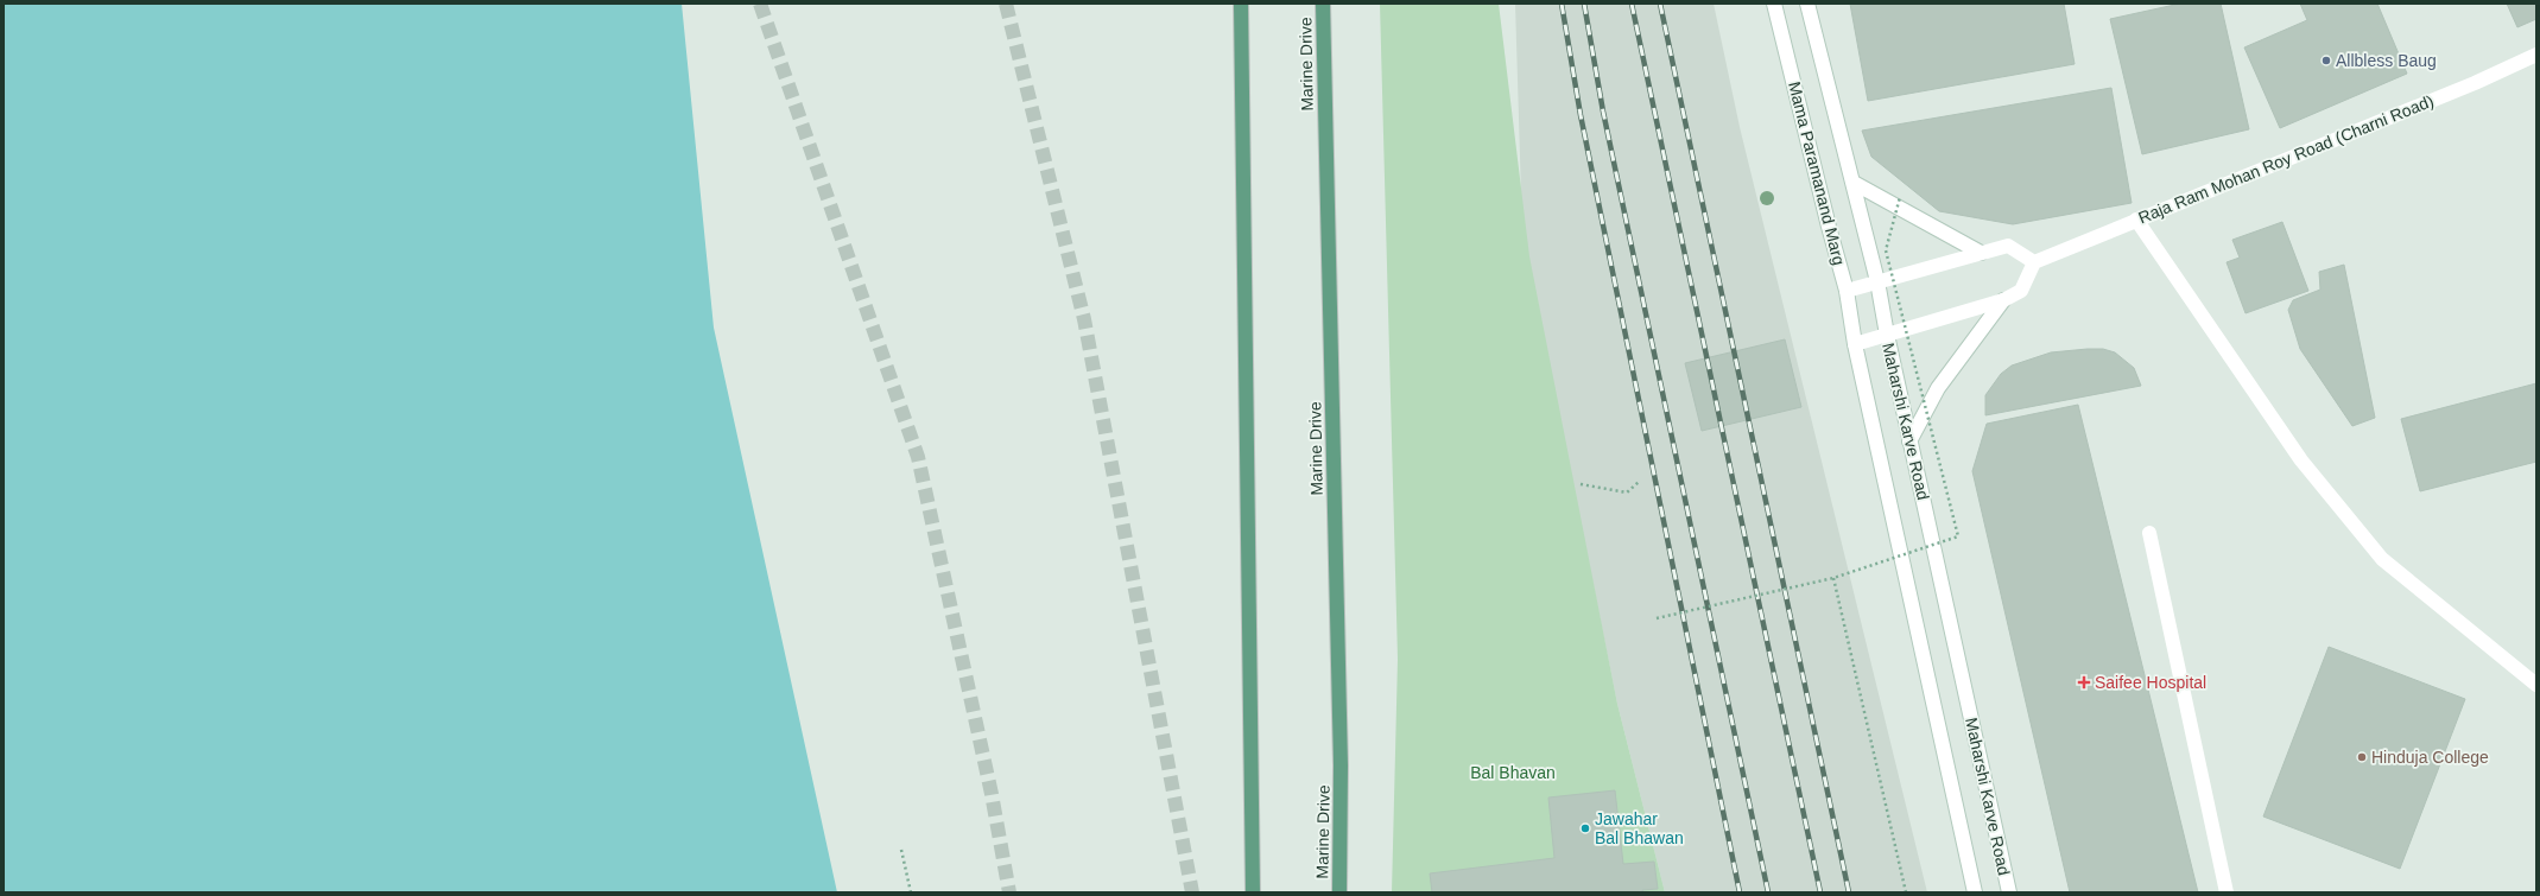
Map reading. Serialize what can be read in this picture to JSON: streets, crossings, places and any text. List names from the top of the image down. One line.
{"streets":{"main road":["Marine Drive","Raja Ram Mohan Roy Road (Charni Road)","Mama Paramanand Marg","Maharshi Karve Road"]},"crossings":[["Mama Paramanand Marg","Maharshi Karve Road"]],"parks":["Bal Bhavan"],"places":{"other":["Allbless Baug","Hinduja College","Jawahar Bal Bhawan"],"health":["Saifee Hospital"]}}
